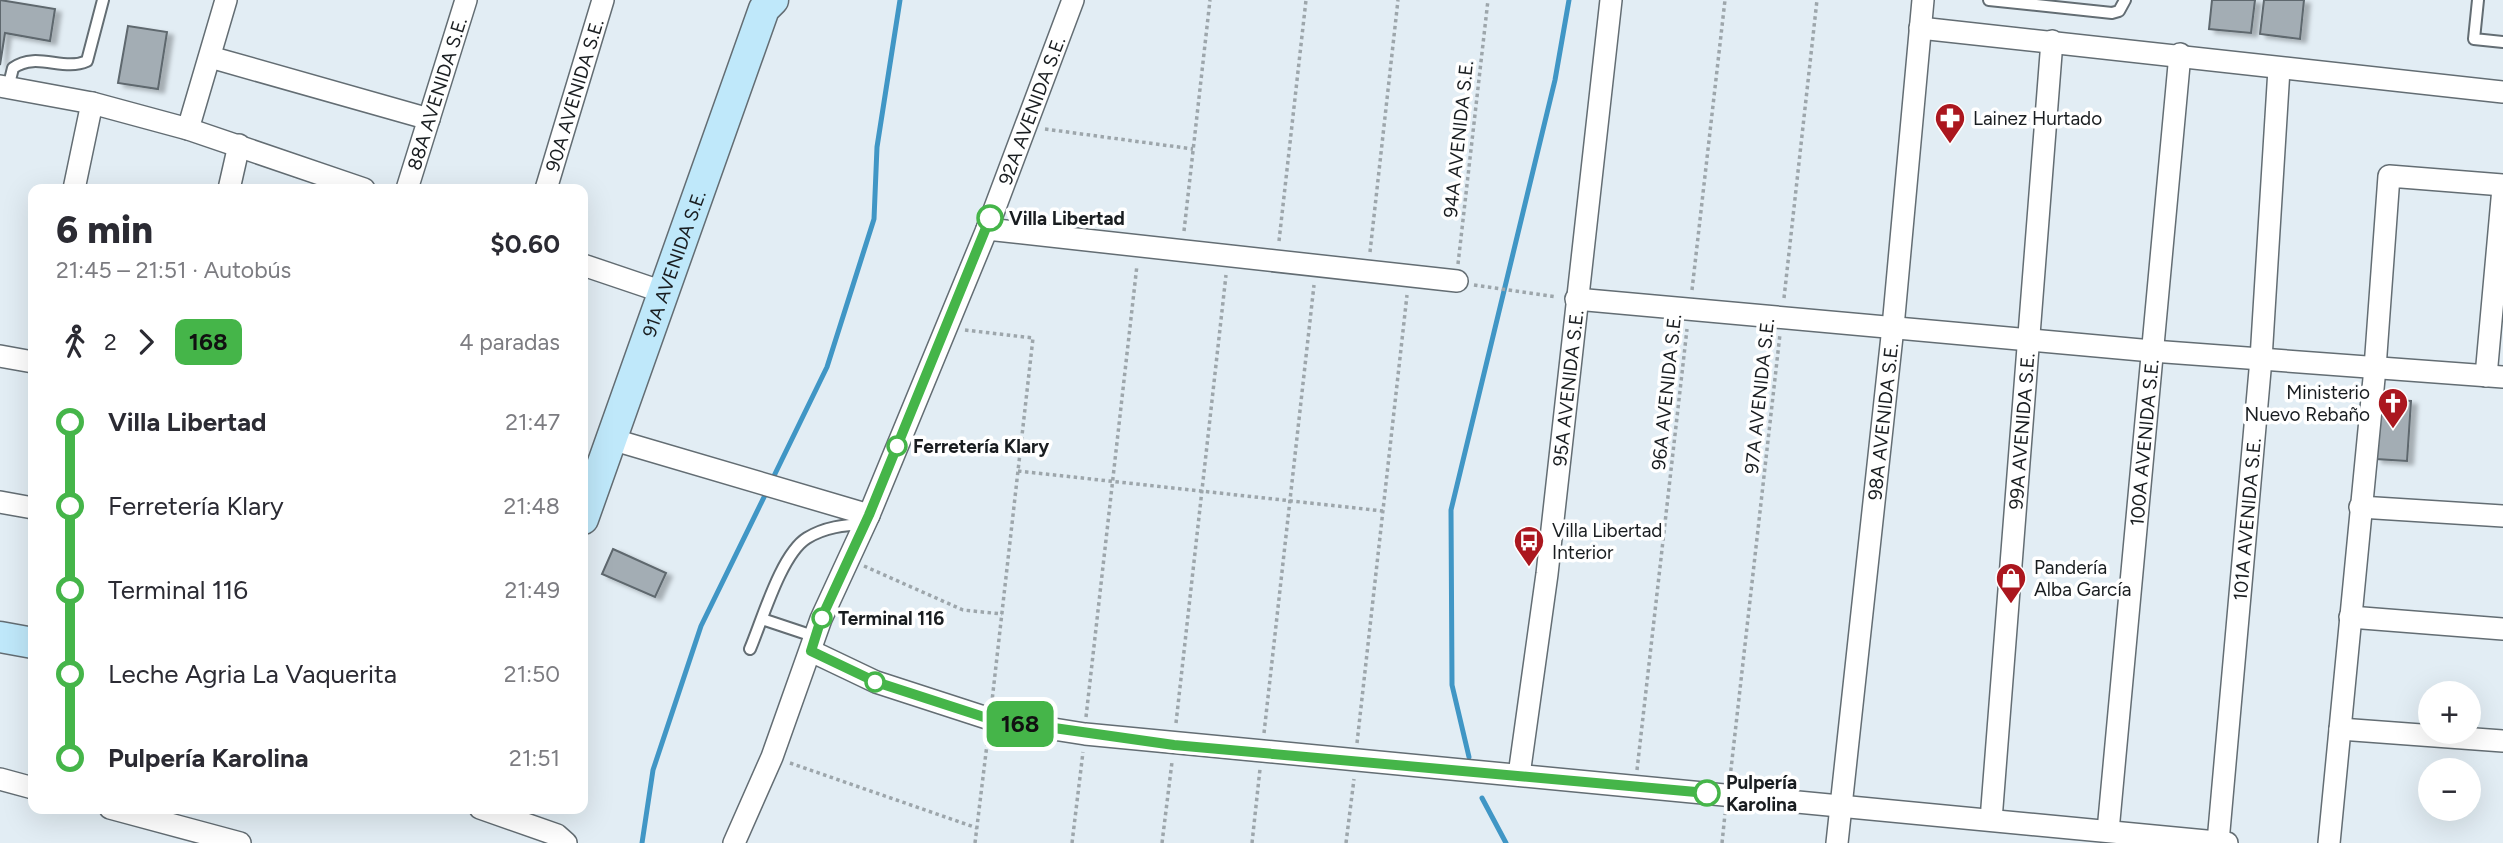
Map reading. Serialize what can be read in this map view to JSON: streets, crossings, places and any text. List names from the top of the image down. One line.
{"streets":{"street":["88A AVENIDA S.E.","90A AVENIDA S.E.","92A AVENIDA S.E.","91A AVENIDA S.E.","95A AVENIDA S.E.","98A AVENIDA S.E.","99A AVENIDA S.E.","100A AVENIDA S.E.","101A AVENIDA S.E."],"path":["94A AVENIDA S.E.","96A AVENIDA S.E.","97A AVENIDA S.E."]},"places":{"pharmacy":["Lainez Hurtado"],"other":["Villa Libertad","Ferretería Klary","Terminal 116","Pulpería Karolina"],"church":["Ministerio Nuevo Rebaño"],"bus stop":["Villa Libertad Interior"],"shop":["Pandería Alba García"]},"lines":["bus line 168"],"page":{"on_map":"168","heading":["6 min","21:45 – 21:51 · Autobús","$0.60"],"legs":["2","168","4 paradas"],"list":[{"name":"Villa Libertad","value":"21:47"},{"name":"Ferretería Klary","value":"21:48"},{"name":"Terminal 116","value":"21:49"},{"name":"Leche Agria La Vaquerita","value":"21:50"},{"name":"Pulpería Karolina","value":"21:51"}],"map_buttons":["+","−"]}}
